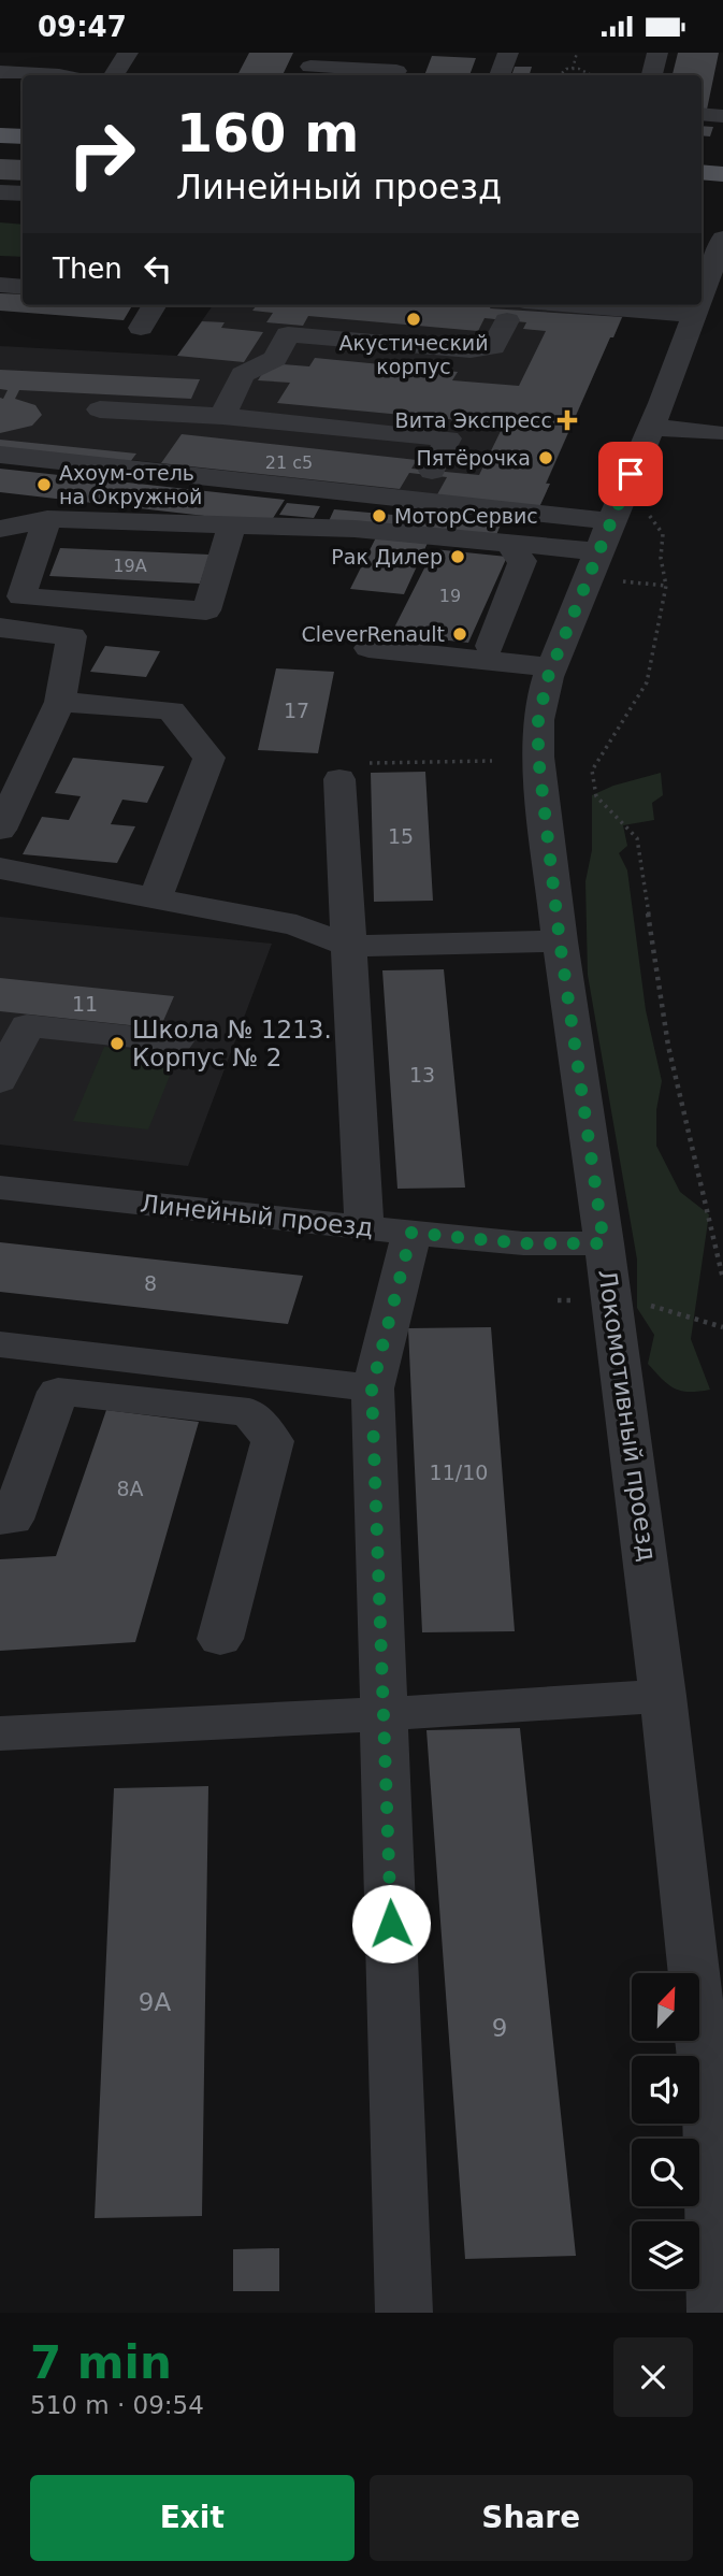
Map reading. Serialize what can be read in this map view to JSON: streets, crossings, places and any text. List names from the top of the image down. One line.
{"streets":{"street":["Линейный проезд","Локомотивный проезд"]},"crossings":[["Линейный проезд","Локомотивный проезд"]],"places":{"other":["Акустический корпус","Пятёрочка","Ахоум-отель на Окружной","МоторСервис","Рак Дилер","CleverRenault","Школа № 1213. Корпус № 2"],"health":["Вита Экспресс"]},"house_numbers":["21 с5","19А","19","17","15","11","13","8","11/10","8А","9А","9"],"north":"top right","page":{"status":"09:47","turn":["160 m","Линейный проезд"],"then":"Then","heading":["7 min","510 m · 09:54"],"buttons":["Exit","Share"]}}
